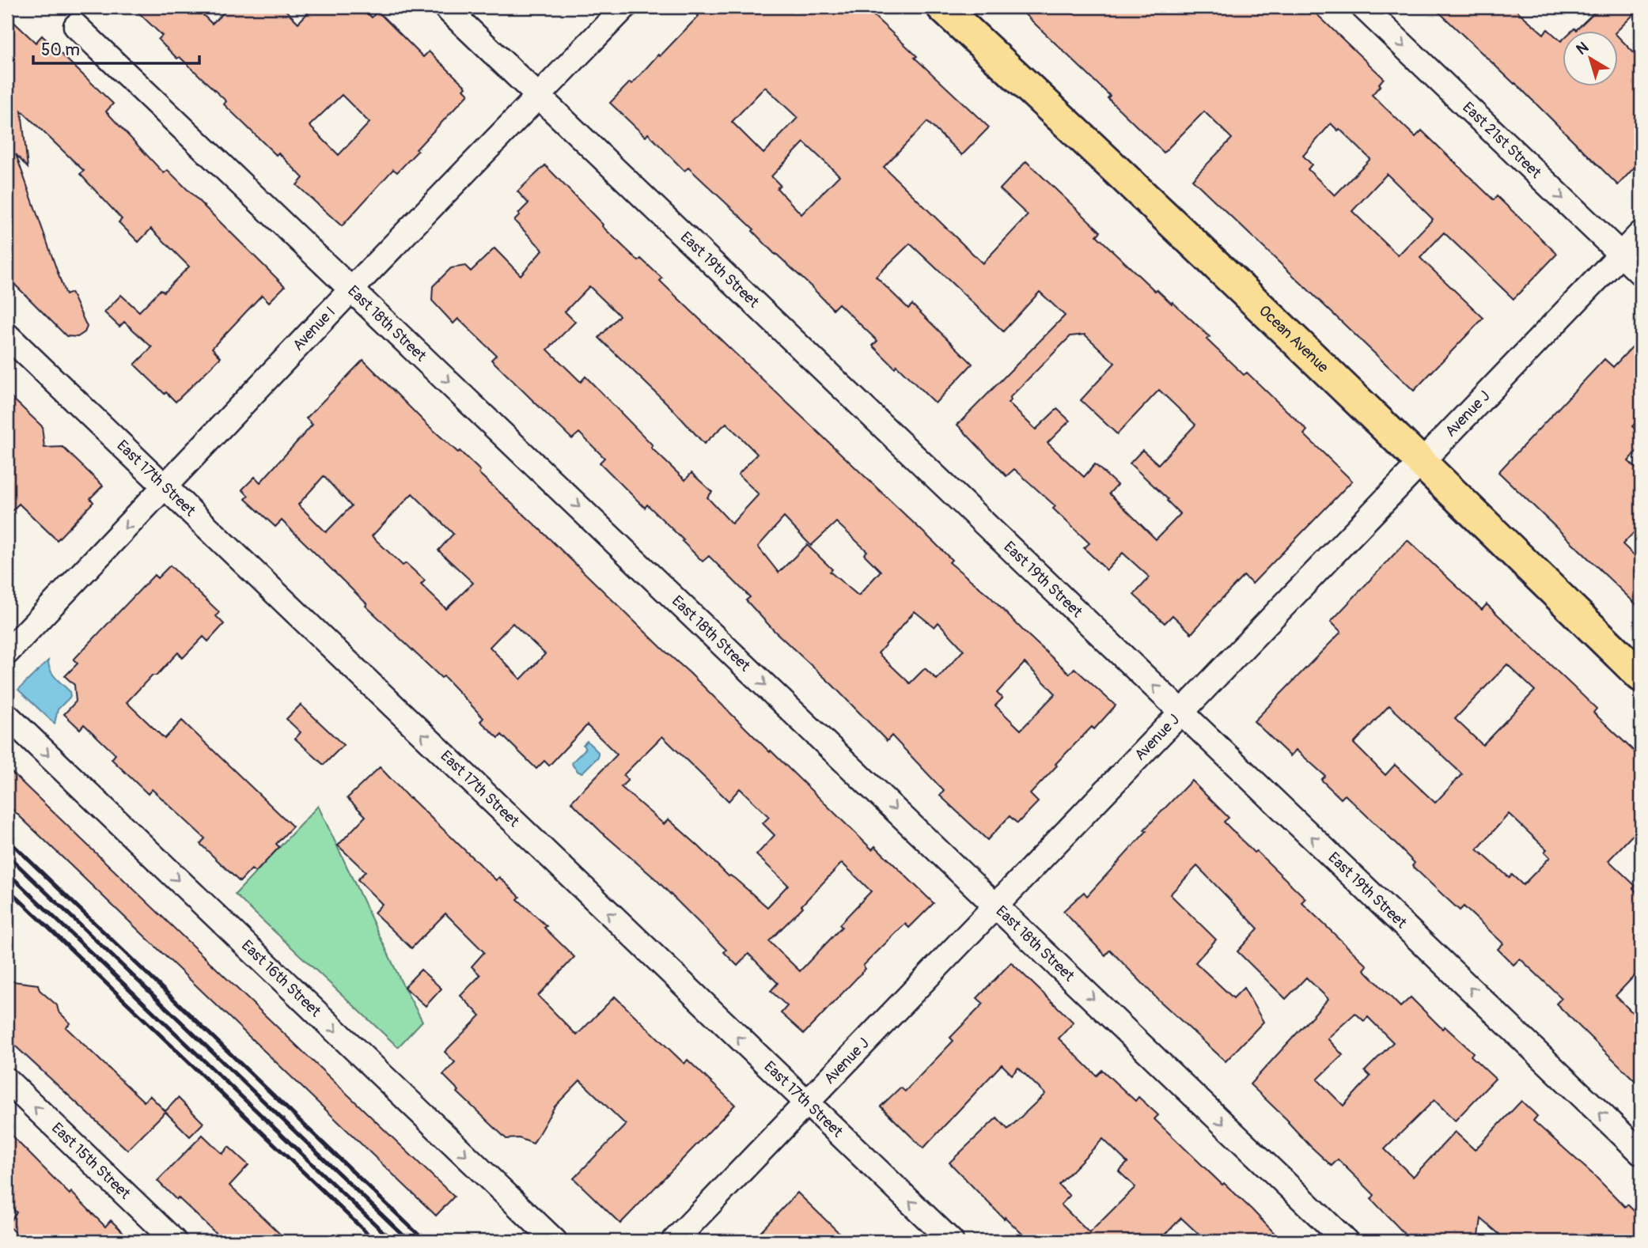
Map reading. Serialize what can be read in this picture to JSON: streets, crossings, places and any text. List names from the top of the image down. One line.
{"streets":{"main road":["Ocean Avenue"],"street":["East 21st Street","East 19th Street","East 18th Street","Avenue I","Avenue J","East 17th Street","East 16th Street","East 15th Street"]},"crossings":[["East 21st Street","Avenue J"],["East 19th Street","Avenue I"],["East 19th Street","Avenue J"],["East 18th Street","Avenue I"],["East 18th Street","Avenue J"],["Avenue I","East 17th Street"],["Ocean Avenue","Avenue J"],["Avenue J","East 17th Street"]],"one_way":["East 21st Street","East 19th Street","East 18th Street","East 17th Street","East 16th Street","East 15th Street"],"scale_bar":"50 m","north":"top left"}
